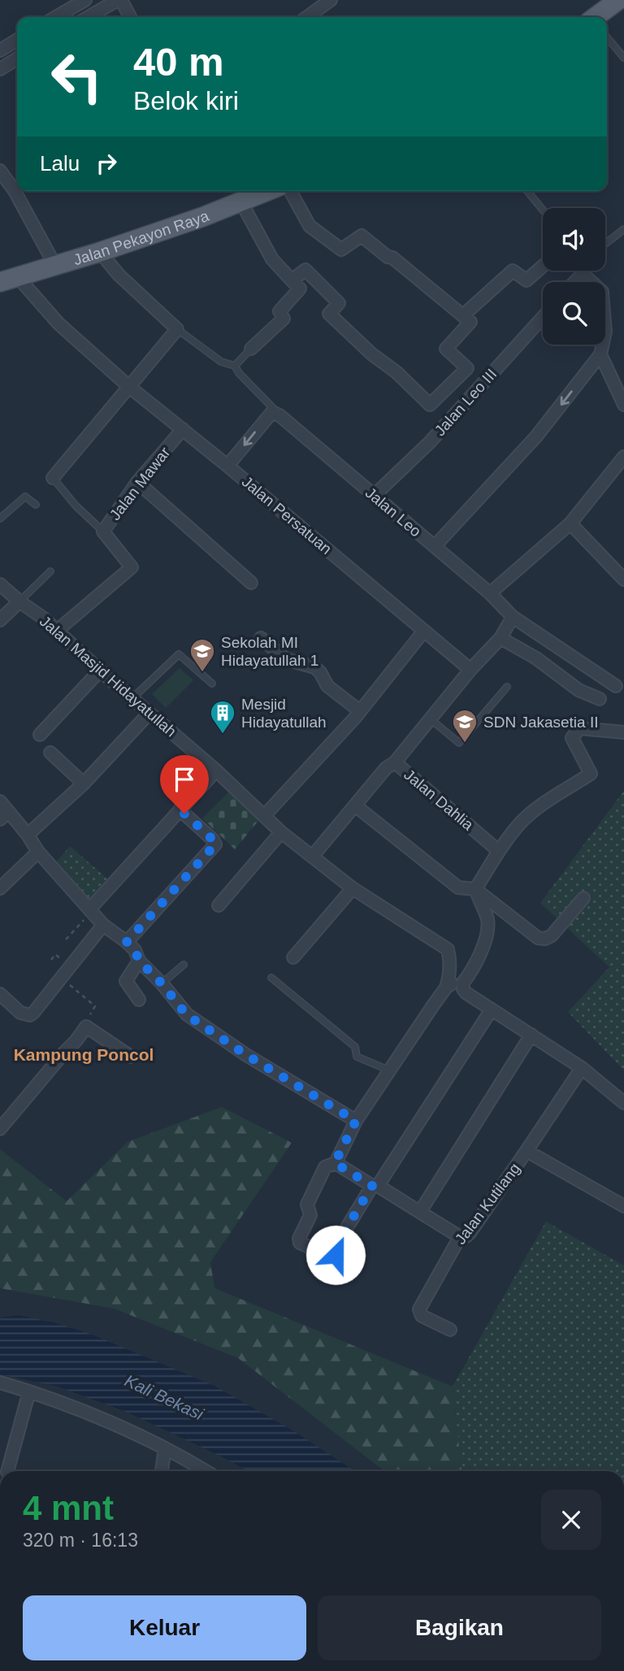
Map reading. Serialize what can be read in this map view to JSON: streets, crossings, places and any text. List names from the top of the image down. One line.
{"streets":{"main road":["Jalan Pekayon Raya"],"street":["Jalan Leo III","Jalan Mawar","Jalan Leo","Jalan Persatuan","Jalan Masjid Hidayatullah","Jalan Dahlia","Jalan Kutilang"]},"crossings":[["Jalan Pekayon Raya","Jalan Persatuan"],["Jalan Leo III","Jalan Leo"],["Jalan Mawar","Jalan Persatuan"],["Jalan Mawar","Jalan Masjid Hidayatullah"],["Jalan Masjid Hidayatullah","Jalan Dahlia"]],"districts":["Kampung Poncol"],"water":["Kali Bekasi"],"places":{"school or university":["Sekolah MI Hidayatullah 1","SDN Jakasetia II"],"building":["Mesjid Hidayatullah"]},"page":{"turn":["40 m","Belok kiri"],"then":"Lalu","heading":["4 mnt","320 m · 16:13"],"buttons":["Keluar","Bagikan"]}}
